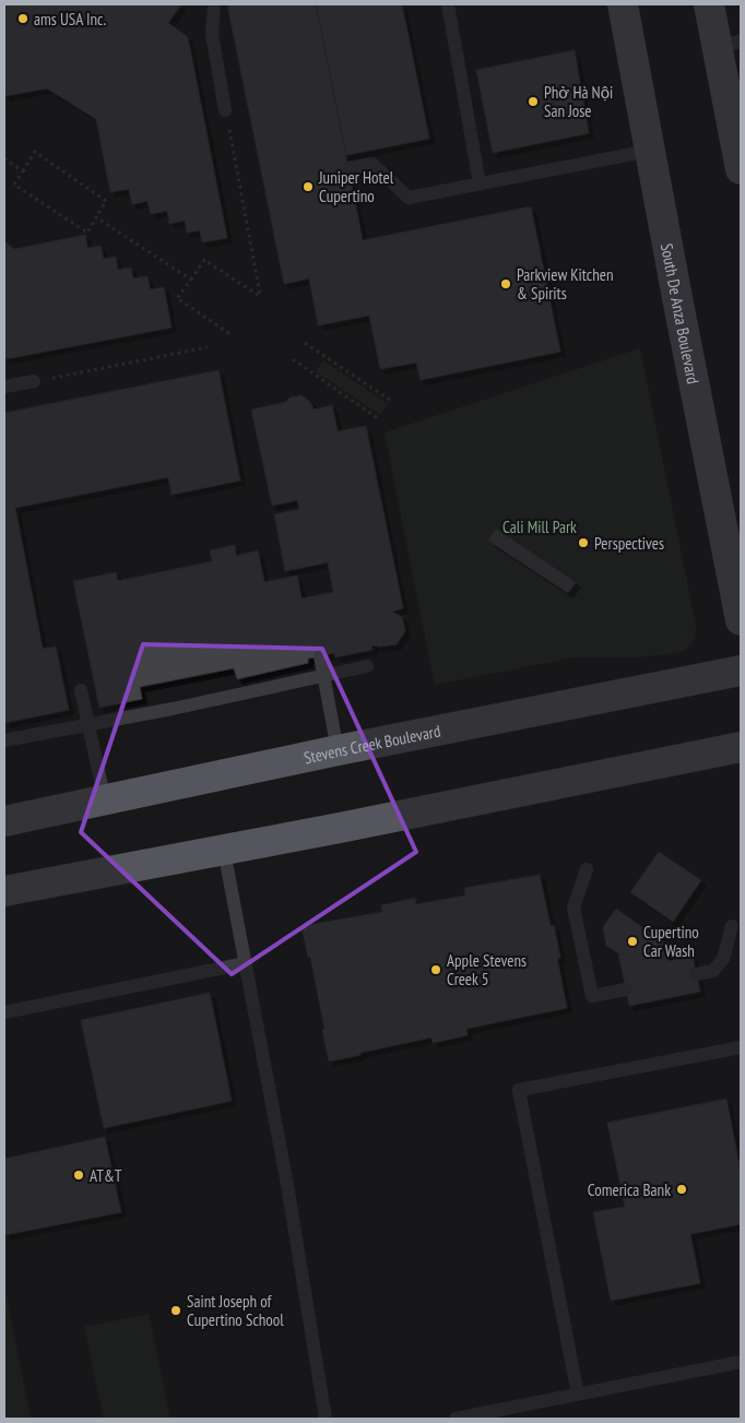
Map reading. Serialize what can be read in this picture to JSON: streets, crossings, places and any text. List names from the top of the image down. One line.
{"streets":{"main road":["South De Anza Boulevard","Stevens Creek Boulevard"]},"parks":["Cali Mill Park"],"places":["ams USA Inc.","Phở Hà Nội San Jose","Juniper Hotel Cupertino","Parkview Kitchen & Spirits","Perspectives","Cupertino Car Wash","Apple Stevens Creek 5","AT&T","Comerica Bank","Saint Joseph of Cupertino School"]}
